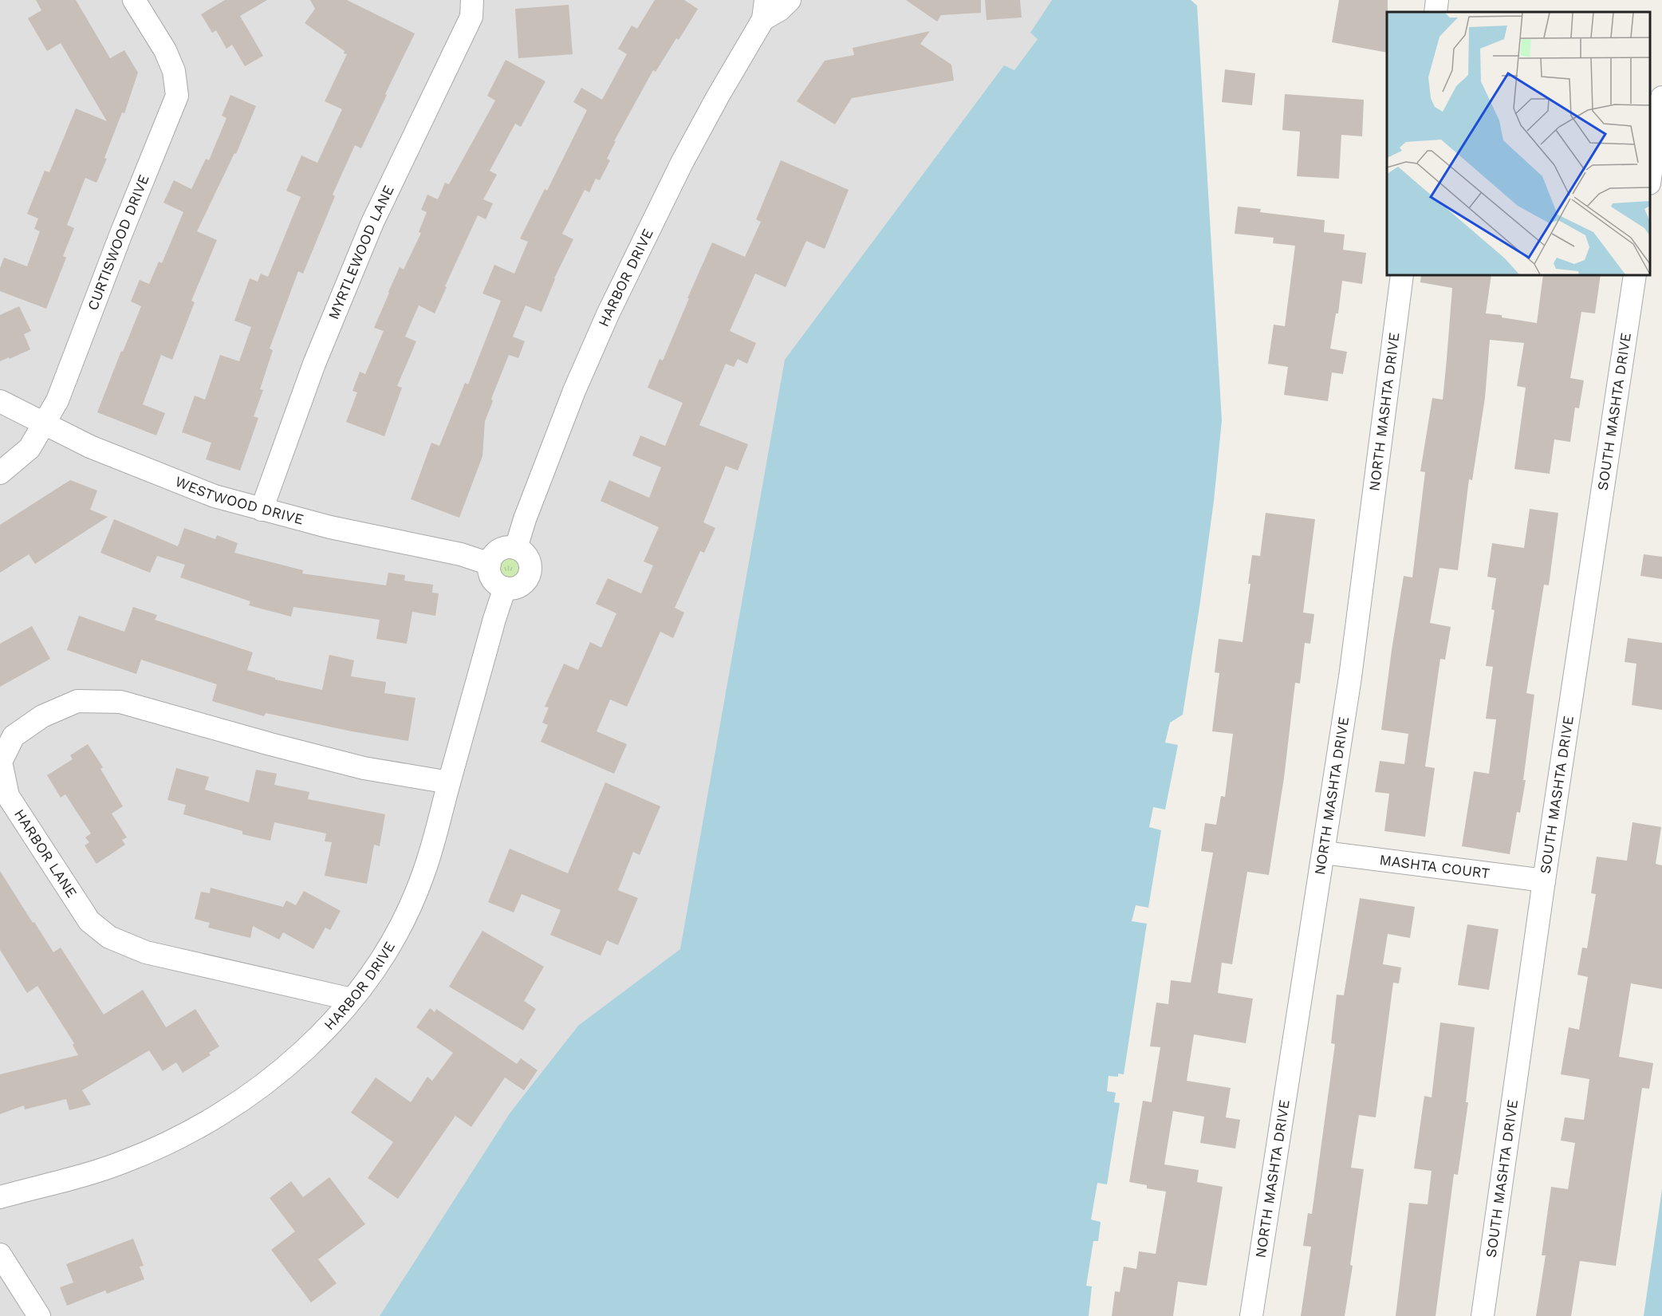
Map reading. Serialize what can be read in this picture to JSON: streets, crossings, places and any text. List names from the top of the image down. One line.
{"streets":{"street":["CURTISWOOD DRIVE","MYRTLEWOOD LANE","HARBOR DRIVE","NORTH MASHTA DRIVE","SOUTH MASHTA DRIVE","WESTWOOD DRIVE","HARBOR LANE","MASHTA COURT"]},"crossings":[["CURTISWOOD DRIVE","WESTWOOD DRIVE"],["MYRTLEWOOD LANE","WESTWOOD DRIVE"],["HARBOR DRIVE","WESTWOOD DRIVE"],["HARBOR DRIVE","HARBOR LANE"],["NORTH MASHTA DRIVE","MASHTA COURT"],["SOUTH MASHTA DRIVE","MASHTA COURT"]]}
